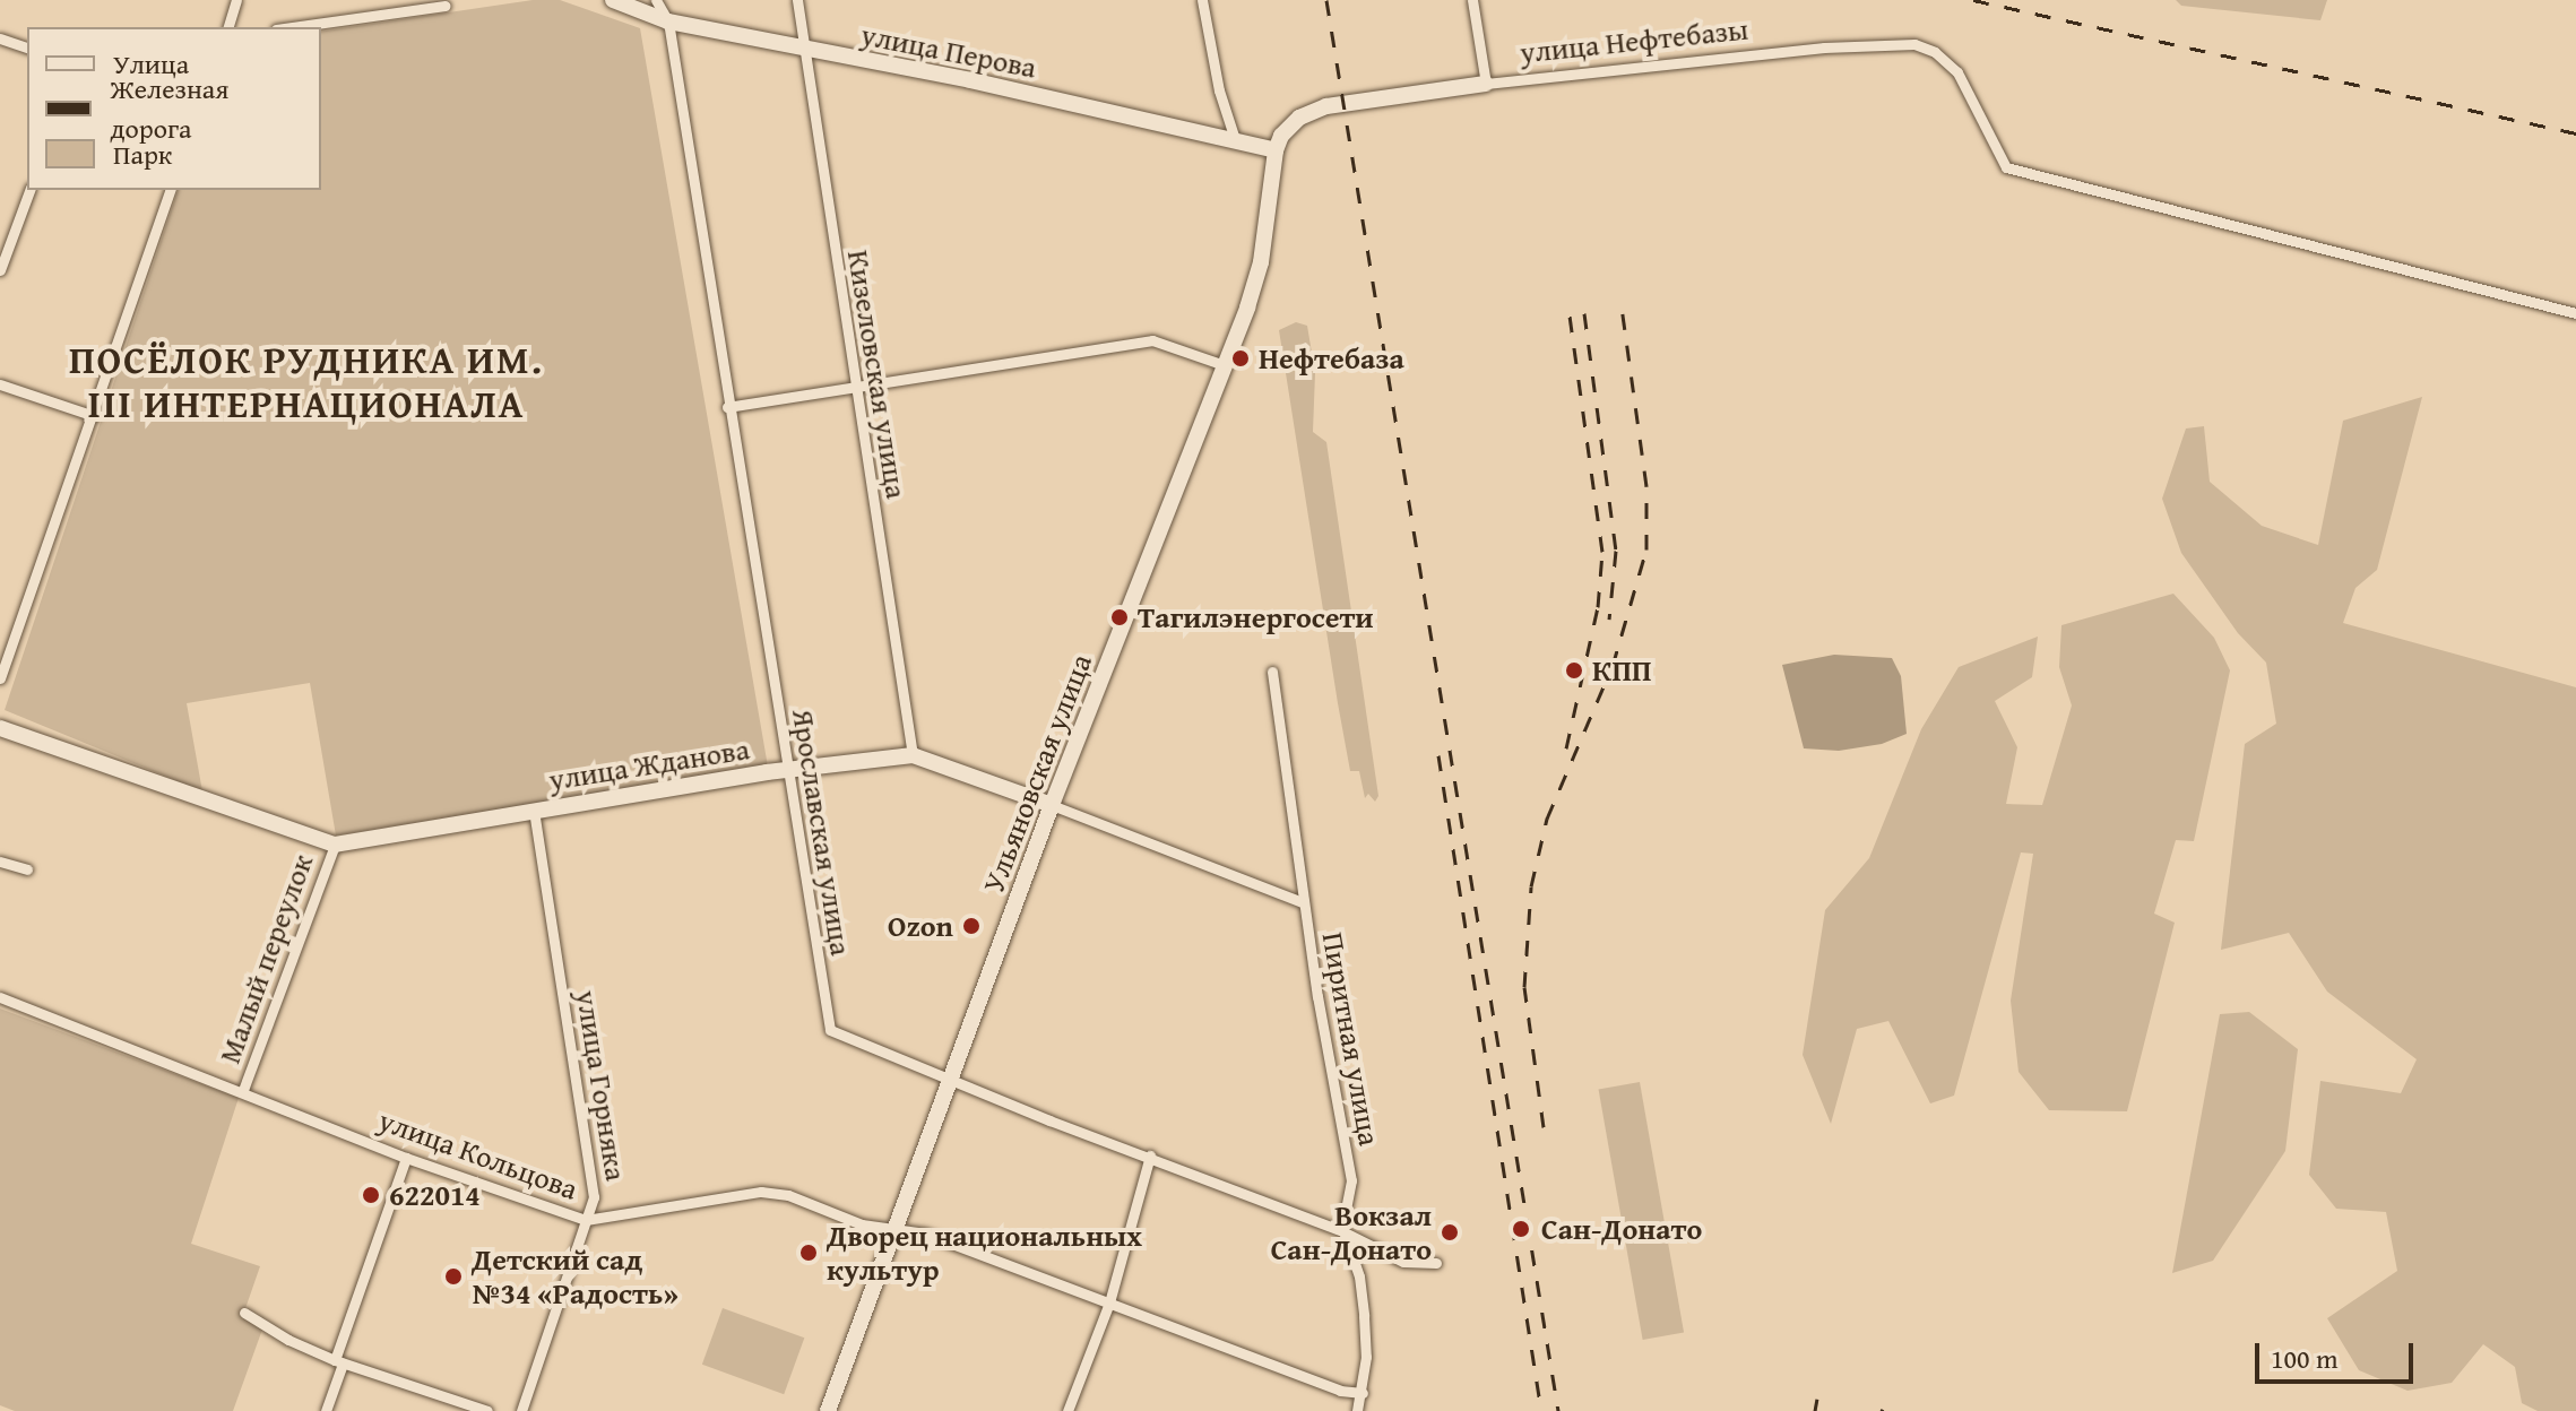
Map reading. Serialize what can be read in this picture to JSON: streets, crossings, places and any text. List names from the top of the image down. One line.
{"streets":{"main road":["улица Нефтебазы","улица Перова","улица Жданова","Ульяновская улица"],"street":["Кизеловская улица","Ярославская улица","Малый переулок","Пиритная улица","улица Горняка","улица Кольцова"]},"crossings":[["улица Нефтебазы","улица Перова"],["улица Нефтебазы","Ульяновская улица"],["улица Перова","Кизеловская улица"],["улица Перова","Ульяновская улица"],["улица Перова","Ярославская улица"],["Кизеловская улица","улица Жданова"],["улица Жданова","Ульяновская улица"],["улица Жданова","Ярославская улица"],["улица Жданова","Малый переулок"],["улица Жданова","Пиритная улица"],["улица Жданова","улица Горняка"],["Ульяновская улица","Ярославская улица"],["Ульяновская улица","улица Кольцова"],["Ярославская улица","Пиритная улица"],["Малый переулок","улица Кольцова"],["улица Горняка","улица Кольцова"]],"districts":["ПОСЁЛОК РУДНИКА ИМ. III ИНТЕРНАЦИОНАЛА"],"places":["Нефтебаза","Тагилэнергосети","КПП","Ozon","622014","Сан-Донато","Вокзал Сан-Донато","Дворец национальных культур","Детский сад №34 «Радость»"],"legend":["Улица","Железная дорога","Парк"],"scale_bar":"100 m"}
